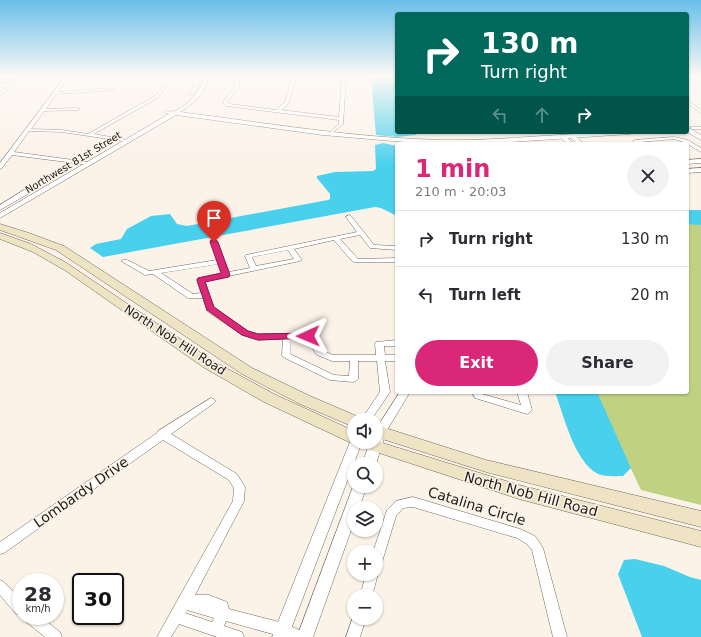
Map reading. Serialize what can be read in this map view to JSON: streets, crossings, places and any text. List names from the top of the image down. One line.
{"streets":{"main road":["North Nob Hill Road"],"street":["Northwest 81st Street","Lombardy Drive","Catalina Circle"]},"page":{"turn":["130 m","Turn right"],"heading":["1 min","210 m · 20:03"],"list":[{"name":"Turn right","value":"130 m"},{"name":"Turn left","value":"20 m"}],"buttons":["Exit","Share"],"map_buttons":["+","−"],"speed":"28 km/h","limit":"30"}}
